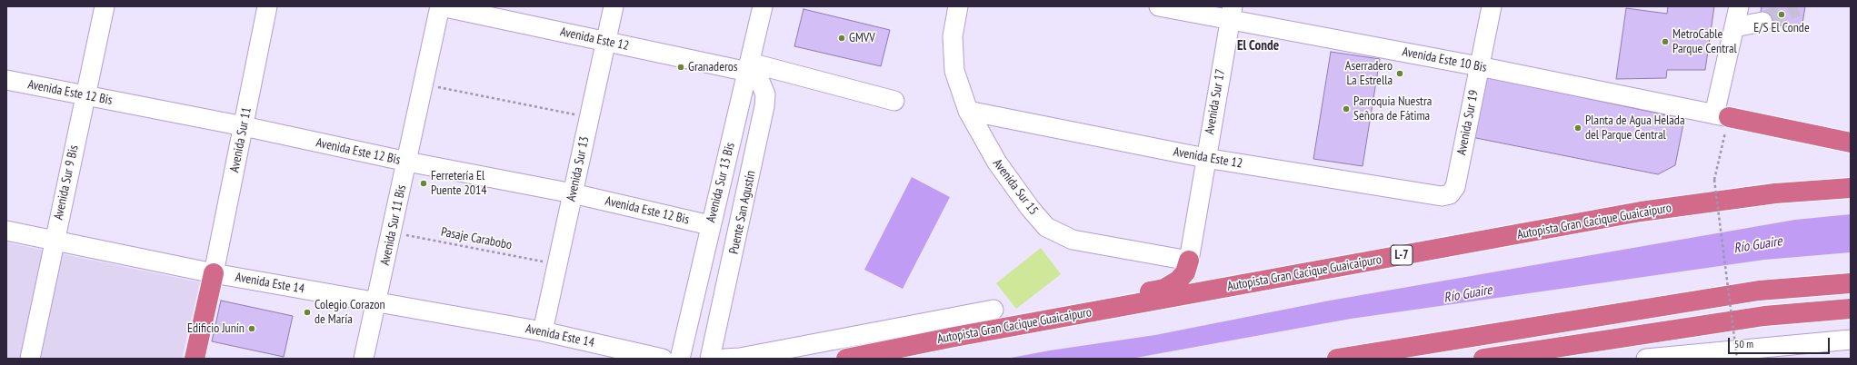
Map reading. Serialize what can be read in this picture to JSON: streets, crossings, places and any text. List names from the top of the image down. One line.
{"streets":{"highway":["Autopista Gran Cacique Guaicaipuro","L-7"],"street":["Avenida Este 12","Avenida Este 10 Bis","Avenida Este 12 Bis","Avenida Sur 17","Avenida Sur 19","Avenida Sur 11","Avenida Sur 13","Avenida Sur 9 Bis","Avenida Sur 13 Bis","Avenida Sur 15","Puente San Agustín","Avenida Sur 11 Bis","Avenida Este 14"],"path":["Pasaje Carabobo"]},"crossings":[["Avenida Este 12","Avenida Sur 17"],["Avenida Este 12","Avenida Sur 19"],["Avenida Este 12","Avenida Sur 13"],["Avenida Este 12","Avenida Sur 13 Bis"],["Avenida Este 12","Avenida Sur 15"],["Avenida Este 12","Puente San Agustín"],["Avenida Este 12","Avenida Sur 11 Bis"],["Avenida Este 10 Bis","Avenida Sur 17"],["Avenida Este 10 Bis","Avenida Sur 19"],["Avenida Este 12 Bis","Avenida Sur 11"],["Avenida Este 12 Bis","Avenida Sur 13"],["Avenida Este 12 Bis","Avenida Sur 9 Bis"],["Avenida Este 12 Bis","Avenida Sur 13 Bis"],["Avenida Este 12 Bis","Avenida Sur 11 Bis"],["Avenida Sur 17","Avenida Sur 15"],["Avenida Sur 11","Avenida Este 14"],["Avenida Sur 13","Pasaje Carabobo"],["Avenida Sur 13","Avenida Este 14"],["Avenida Sur 9 Bis","Avenida Este 14"],["Avenida Sur 13 Bis","Puente San Agustín"],["Avenida Sur 11 Bis","Pasaje Carabobo"],["Avenida Sur 11 Bis","Avenida Este 14"]],"districts":["El Conde"],"water":["Río Guaire"],"places":["E/S El Conde","GMVV","MetroCable Parque Central","Granaderos","Aserradero La Estrella","Parroquia Nuestra Señora de Fátima","Planta de Agua Helada del Parque Central","Ferretería El Puente 2014","Colegio Corazon de María","Edificio Junín"],"scale_bar":"50 m"}
